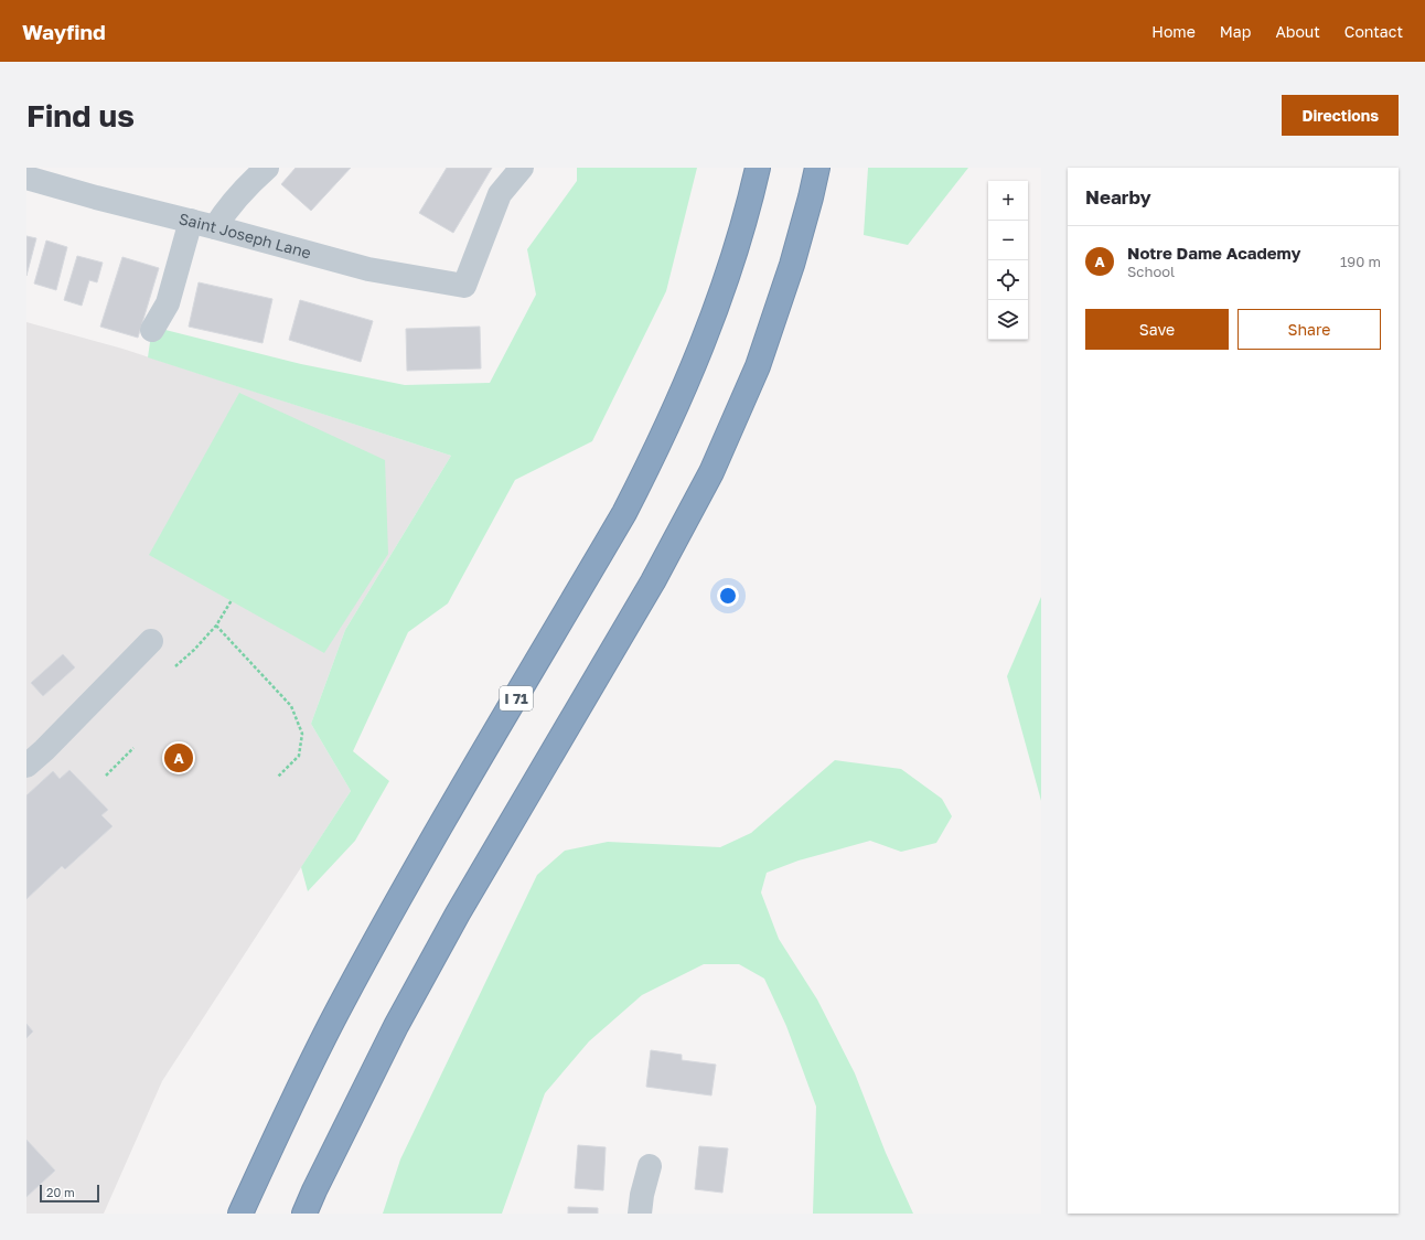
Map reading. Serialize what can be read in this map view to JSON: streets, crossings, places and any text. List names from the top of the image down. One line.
{"streets":{"highway":["I 71"],"street":["Saint Joseph Lane"]},"scale_bar":"20 m","page":{"header":"Wayfind","nav":["Home","Map","About","Contact"],"buttons":["Directions",["Save","Share"]],"title":"Find us","heading":"Nearby","map_buttons":["+","−"],"list":[{"mark":"A","name":"Notre Dame Academy","note":"School","value":"190 m"}],"pins":"A","scale":"20 m"}}
